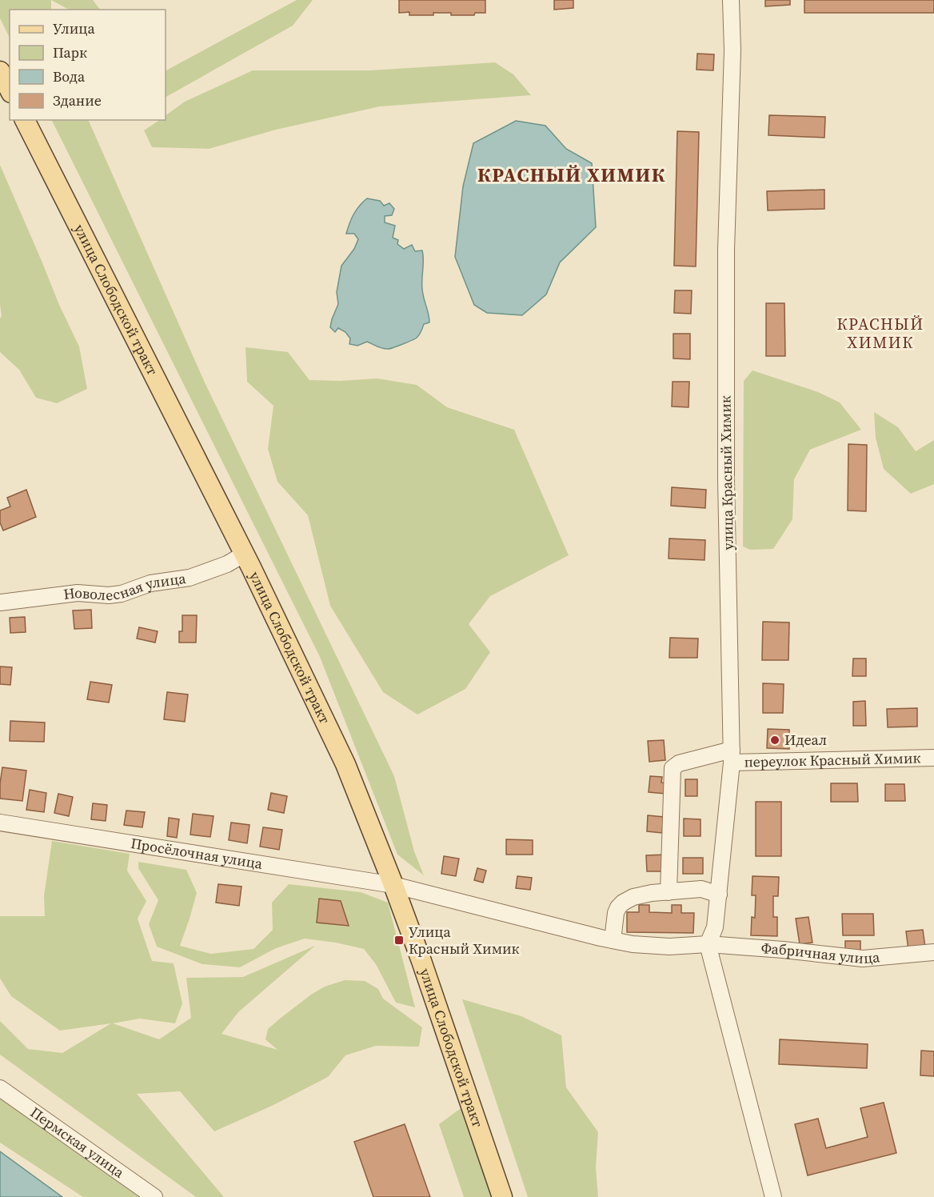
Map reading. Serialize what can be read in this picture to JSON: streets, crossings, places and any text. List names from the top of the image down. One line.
{"streets":{"main road":["улица Слободской тракт"],"street":["улица Красный Химик","Новолесная улица","переулок Красный Химик","Просёлочная улица","Фабричная улица","Пермская улица"]},"crossings":[["улица Слободской тракт","Новолесная улица"],["улица Слободской тракт","Просёлочная улица"],["улица Красный Химик","переулок Красный Химик"],["улица Красный Химик","Фабричная улица"],["Просёлочная улица","Фабричная улица"]],"districts":["КРАСНЫЙ ХИМИК","КРАСНЫЙ ХИМИК"],"places":{"other":["Идеал"],"transit":["Улица Красный Химик"]},"legend":["Улица","Парк","Вода","Здание"]}
